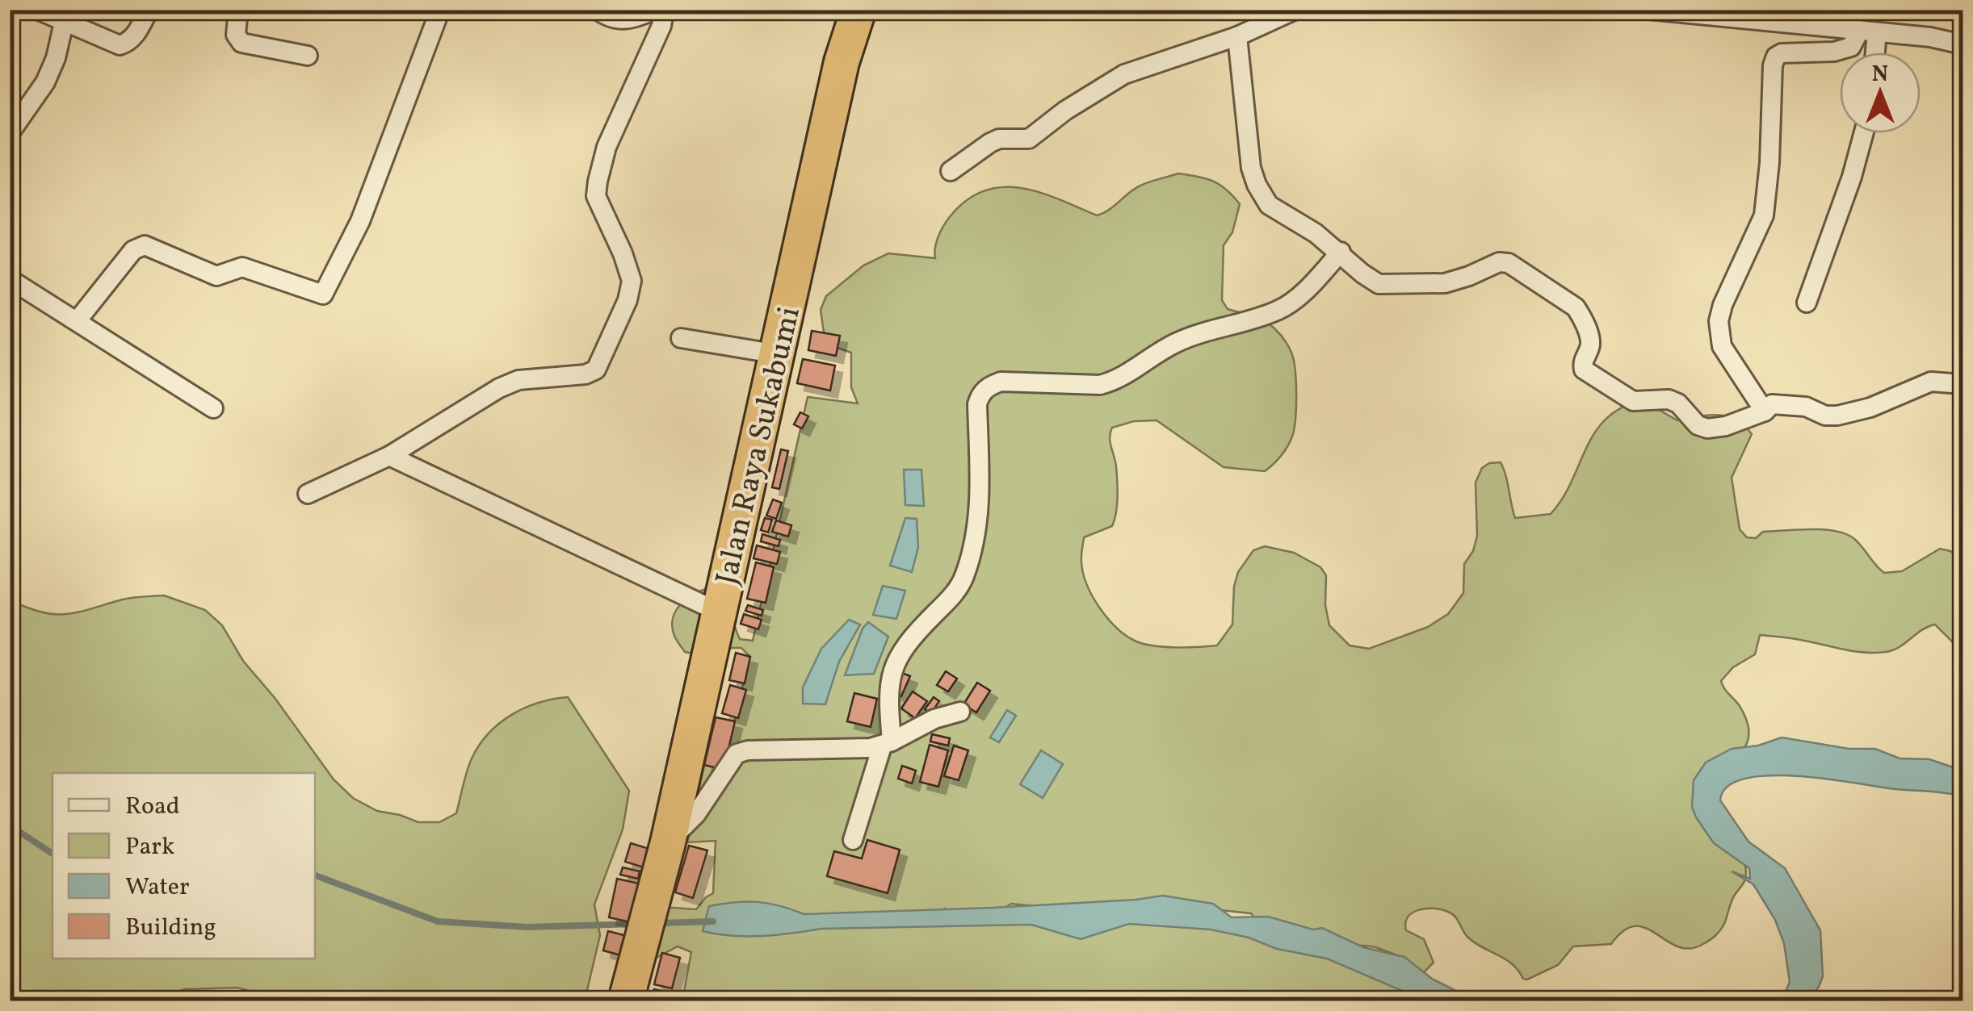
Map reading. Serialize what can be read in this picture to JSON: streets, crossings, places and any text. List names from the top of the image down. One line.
{"streets":{"highway":["Jalan Raya Sukabumi"]},"legend":["Road","Park","Water","Building"],"north":"top"}
